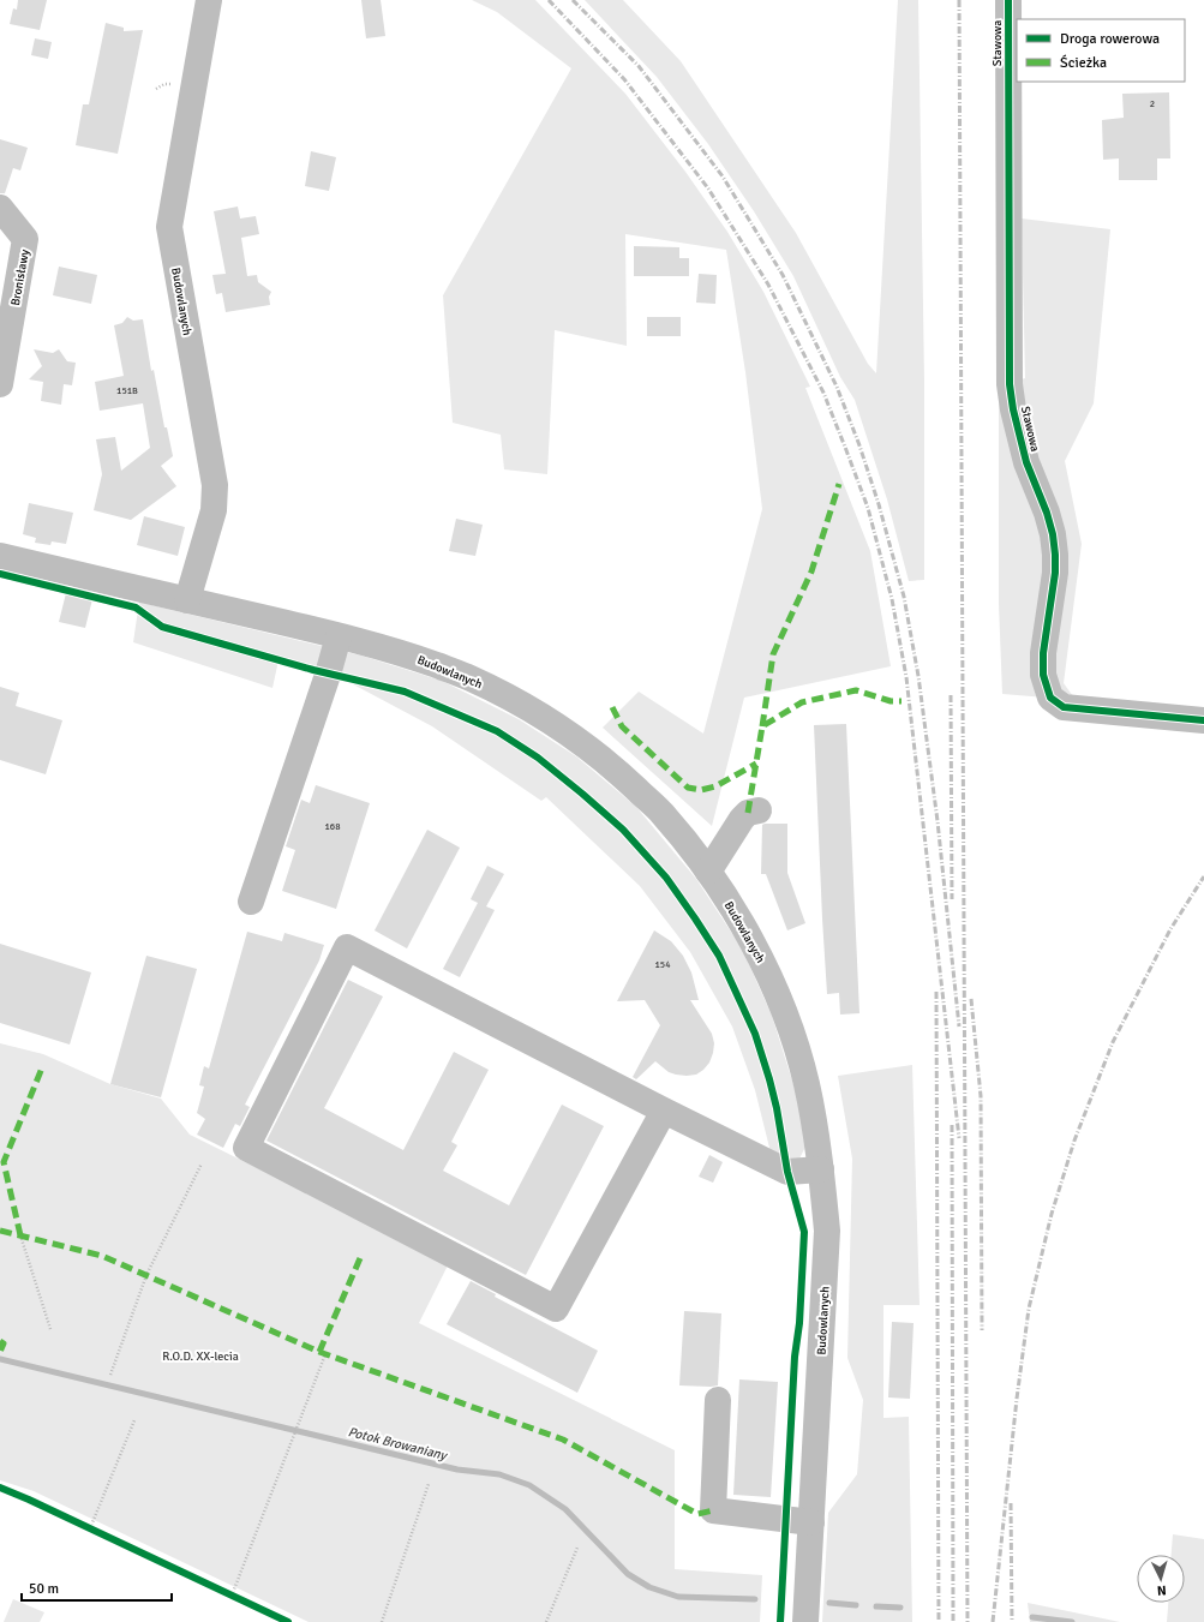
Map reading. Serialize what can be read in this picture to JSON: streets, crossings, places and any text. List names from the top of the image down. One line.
{"streets":{"street":["Stawowa","Bronisławy","Budowlanych"]},"water":["Potok Browaniany"],"parks":["R.O.D. XX-lecia"],"house_numbers":["2","151B","168","154"],"legend":["Droga rowerowa","Ścieżka"],"scale_bar":"50 m","north":"bottom"}
